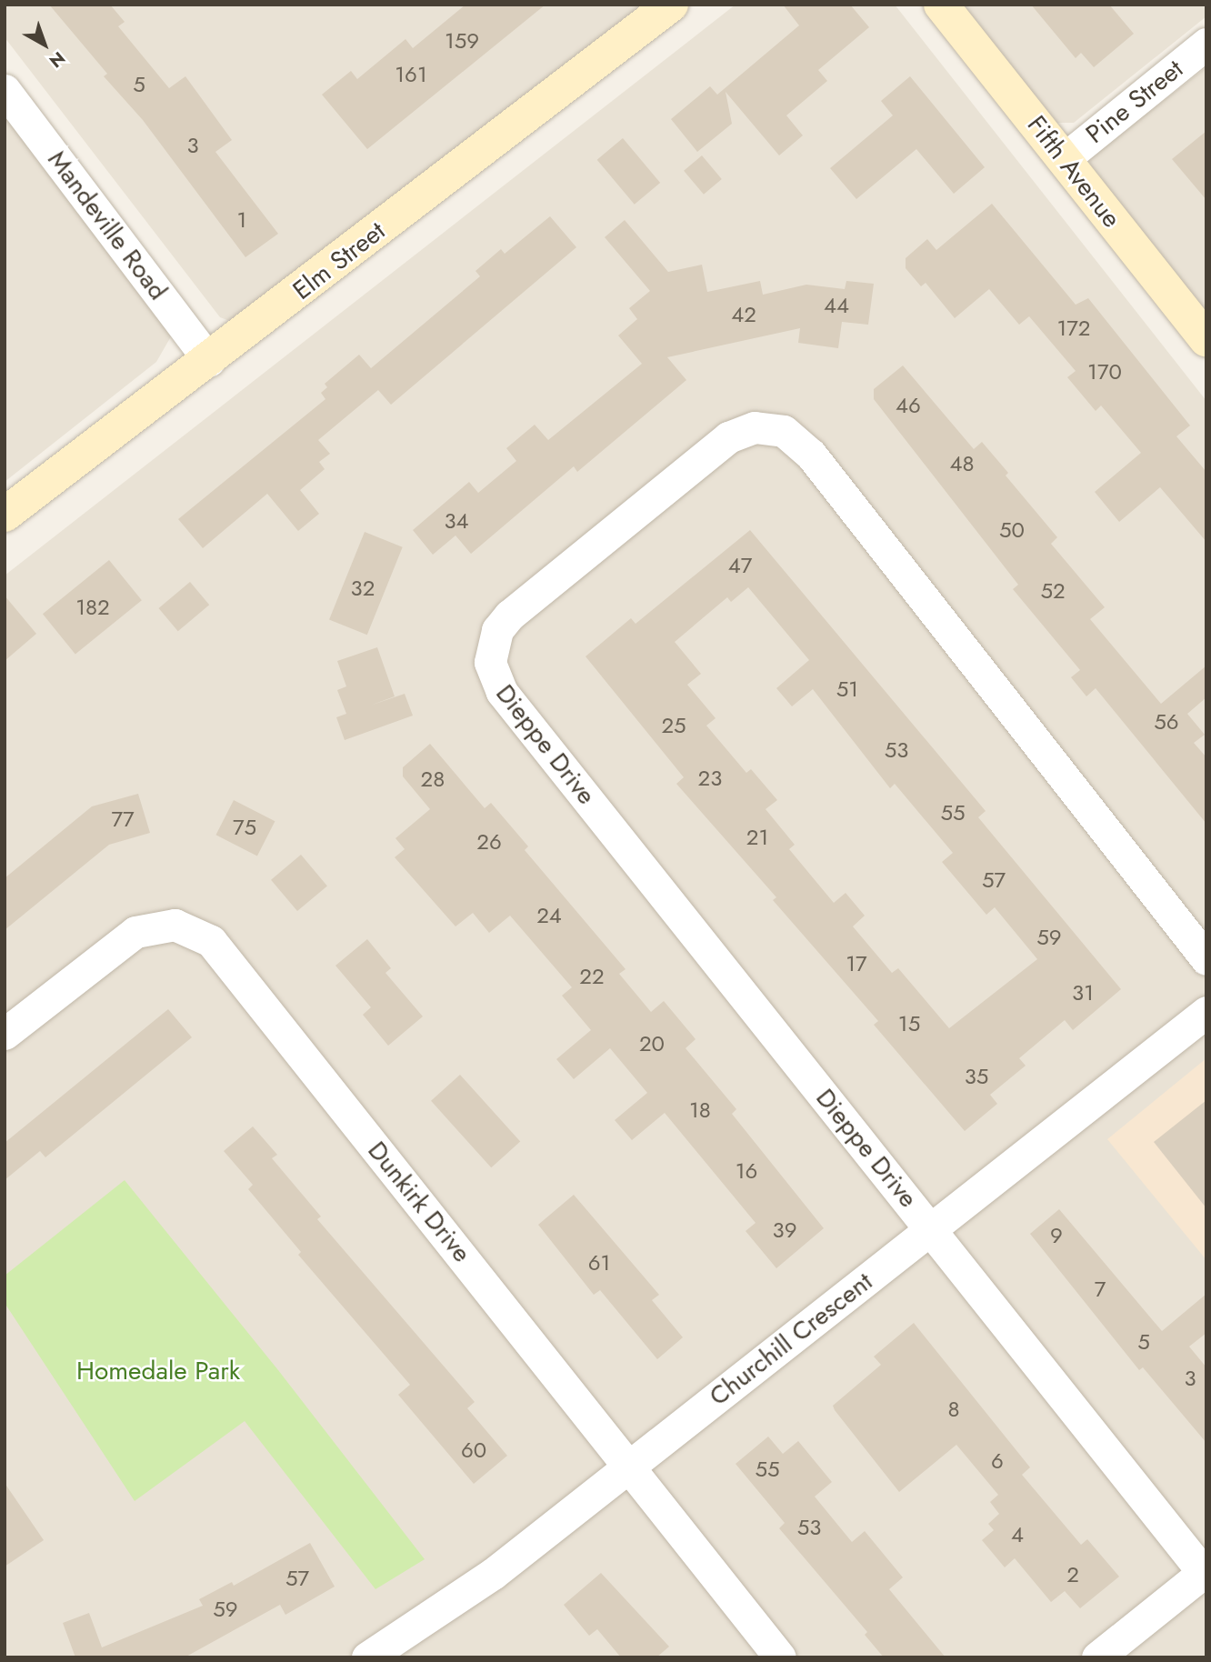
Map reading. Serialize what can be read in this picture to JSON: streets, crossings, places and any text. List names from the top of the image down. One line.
{"streets":{"main road":["Fifth Avenue","Elm Street"],"street":["Pine Street","Mandeville Road","Dieppe Drive","Dunkirk Drive","Churchill Crescent"]},"crossings":[["Pine Street","Fifth Avenue"],["Mandeville Road","Elm Street"],["Dieppe Drive","Churchill Crescent"],["Dunkirk Drive","Churchill Crescent"]],"parks":["Homedale Park"],"house_numbers":["159","161","5","3","1","44","42","172","170","46","48","34","50","47","32","52","182","51","56","25","53","23","28","55","77","75","21","26","57","24","59","17","22","31","15","20","35","18","16","39","9","61","7","5","3","8","60","6","55","53","4","2","57","59"],"north":"bottom right"}
